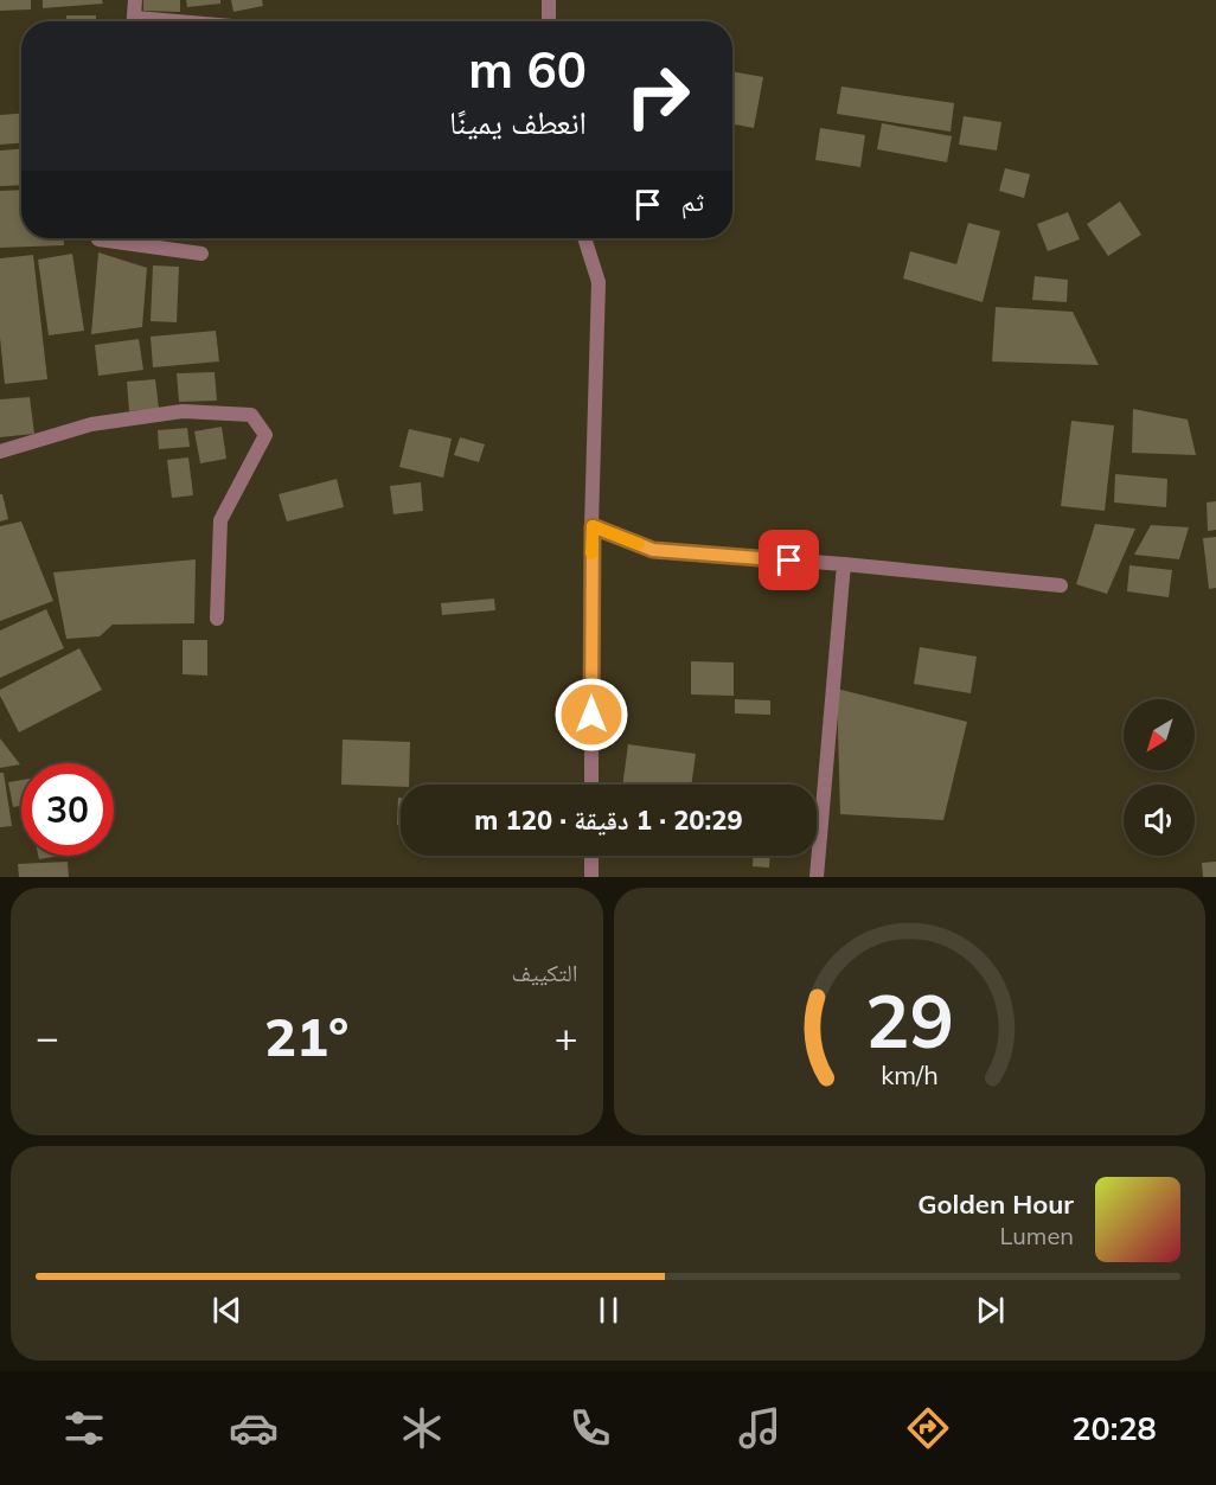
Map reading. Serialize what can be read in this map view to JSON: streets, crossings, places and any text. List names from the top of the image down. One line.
{"north":"bottom left","page":{"turn":["60 m","انعطف يمينًا"],"then":"ثم","limit":"30","trip":"20:29 · 1 دقيقة · 120 m","tile":"التكييف","heat":["−","21°","+"],"song":["Golden Hour","Lumen"],"tabs":"20:28","gauge":["29","km/h"]}}
